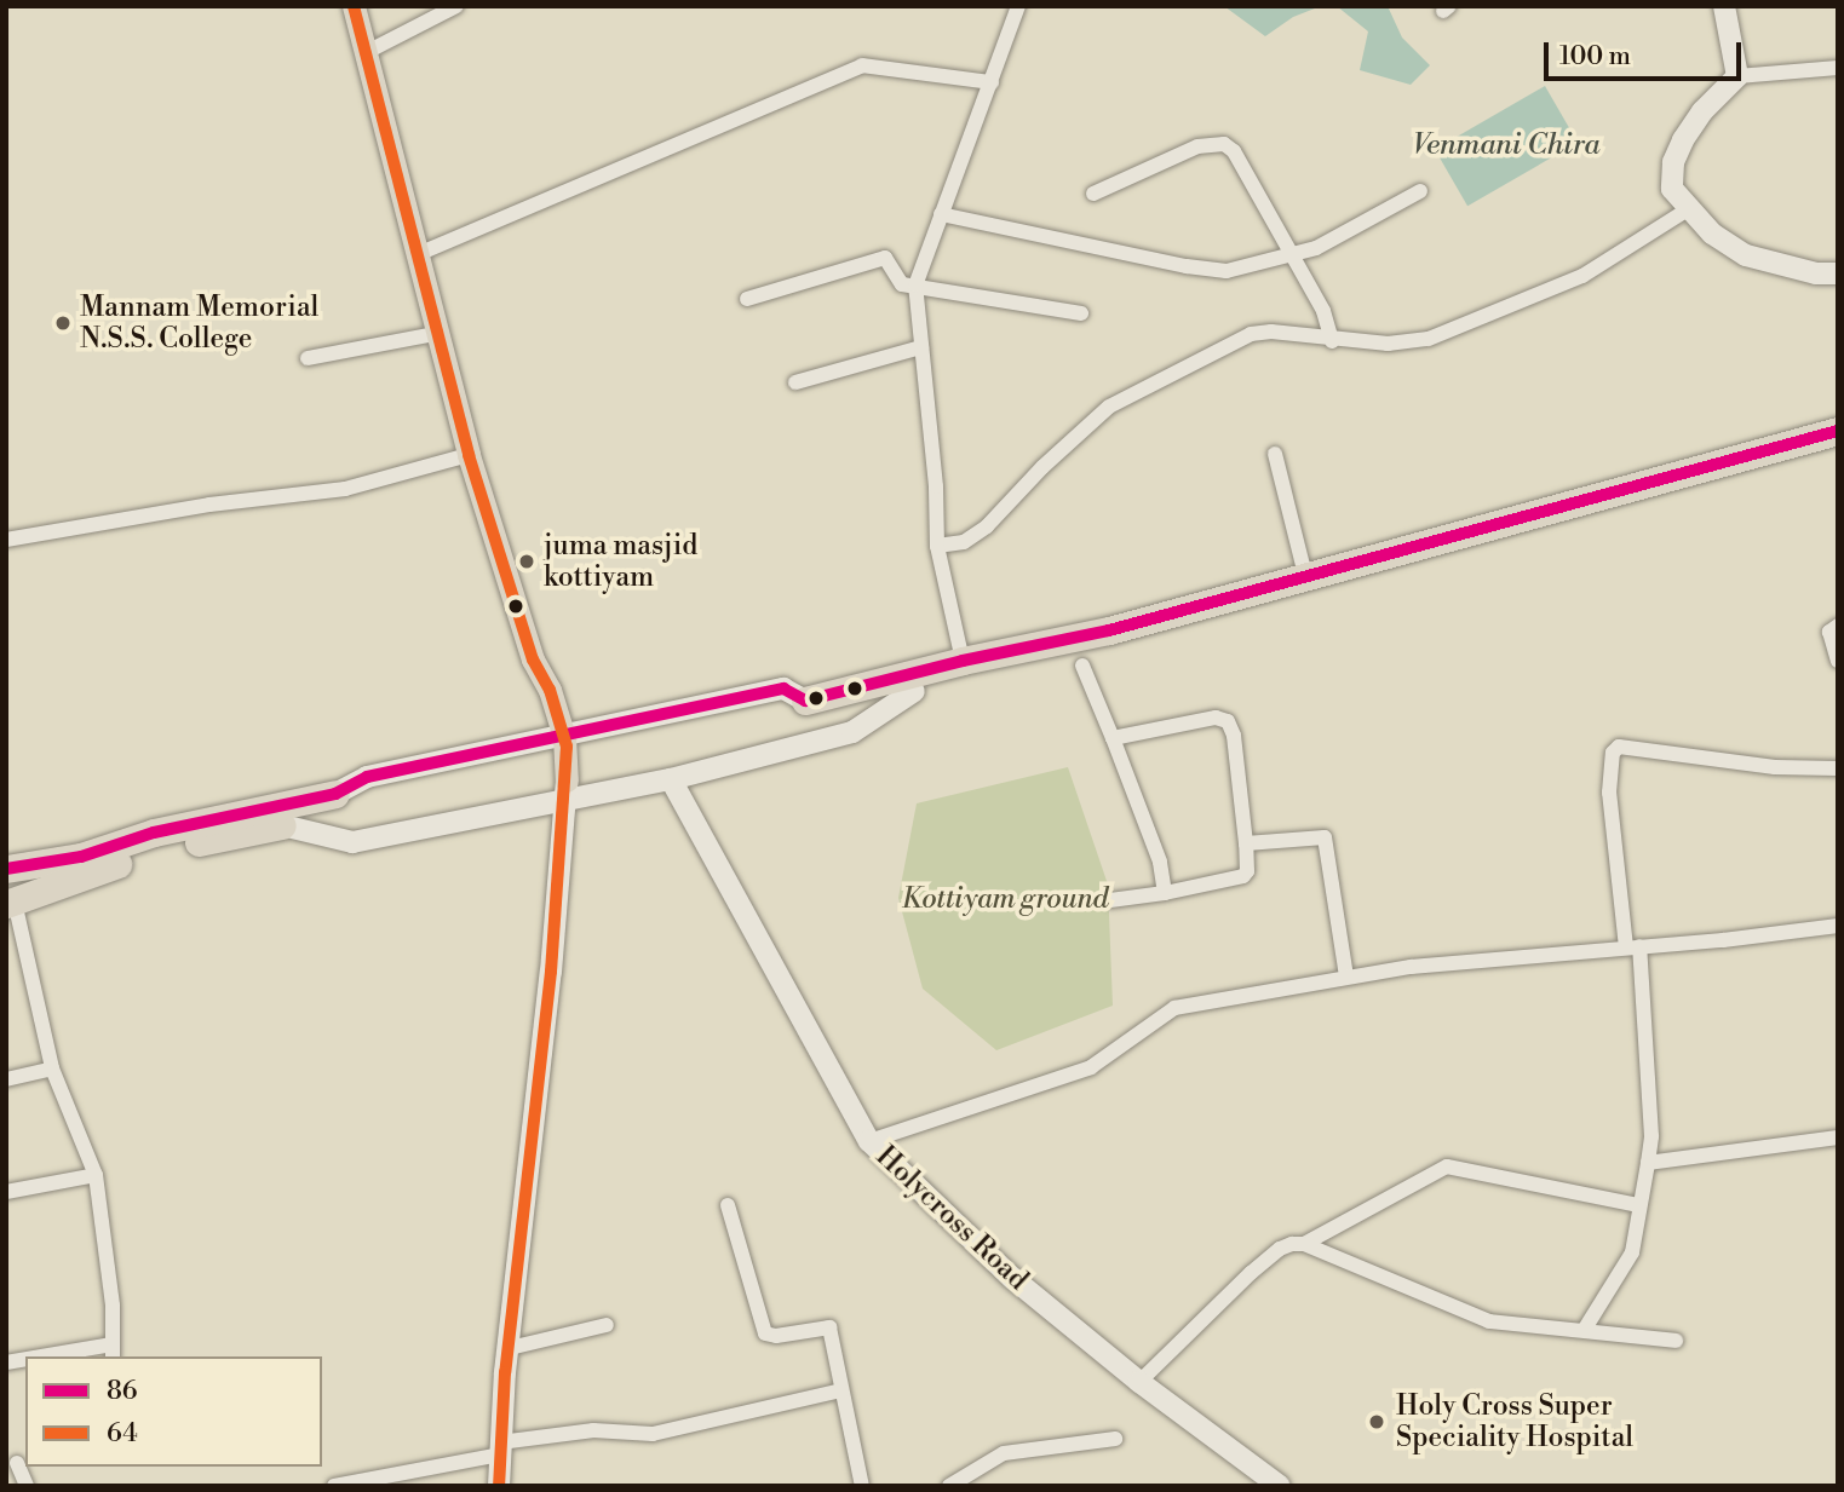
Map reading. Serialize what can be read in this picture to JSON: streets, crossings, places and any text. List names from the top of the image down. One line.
{"streets":{"main road":["Holycross Road"]},"water":["Venmani Chira"],"parks":["Kottiyam ground"],"places":["Mannam Memorial N.S.S. College","juma masjid kottiyam","Holy Cross Super Speciality Hospital"],"lines":["transit line 64","transit line 86"],"legend":["86","64"],"scale_bar":"100 m"}
